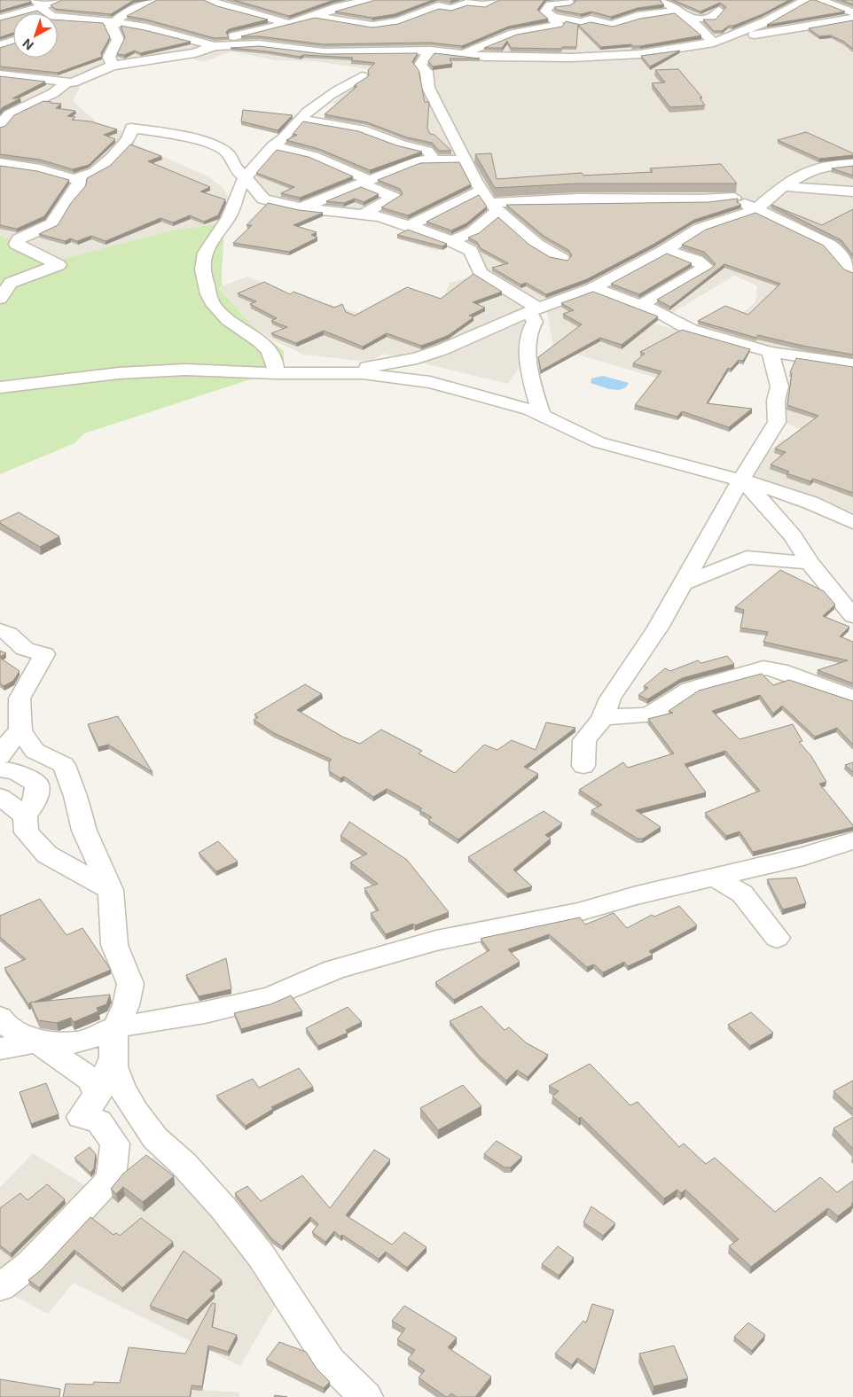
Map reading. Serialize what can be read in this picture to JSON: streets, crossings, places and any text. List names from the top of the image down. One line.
{"north":"bottom left"}
